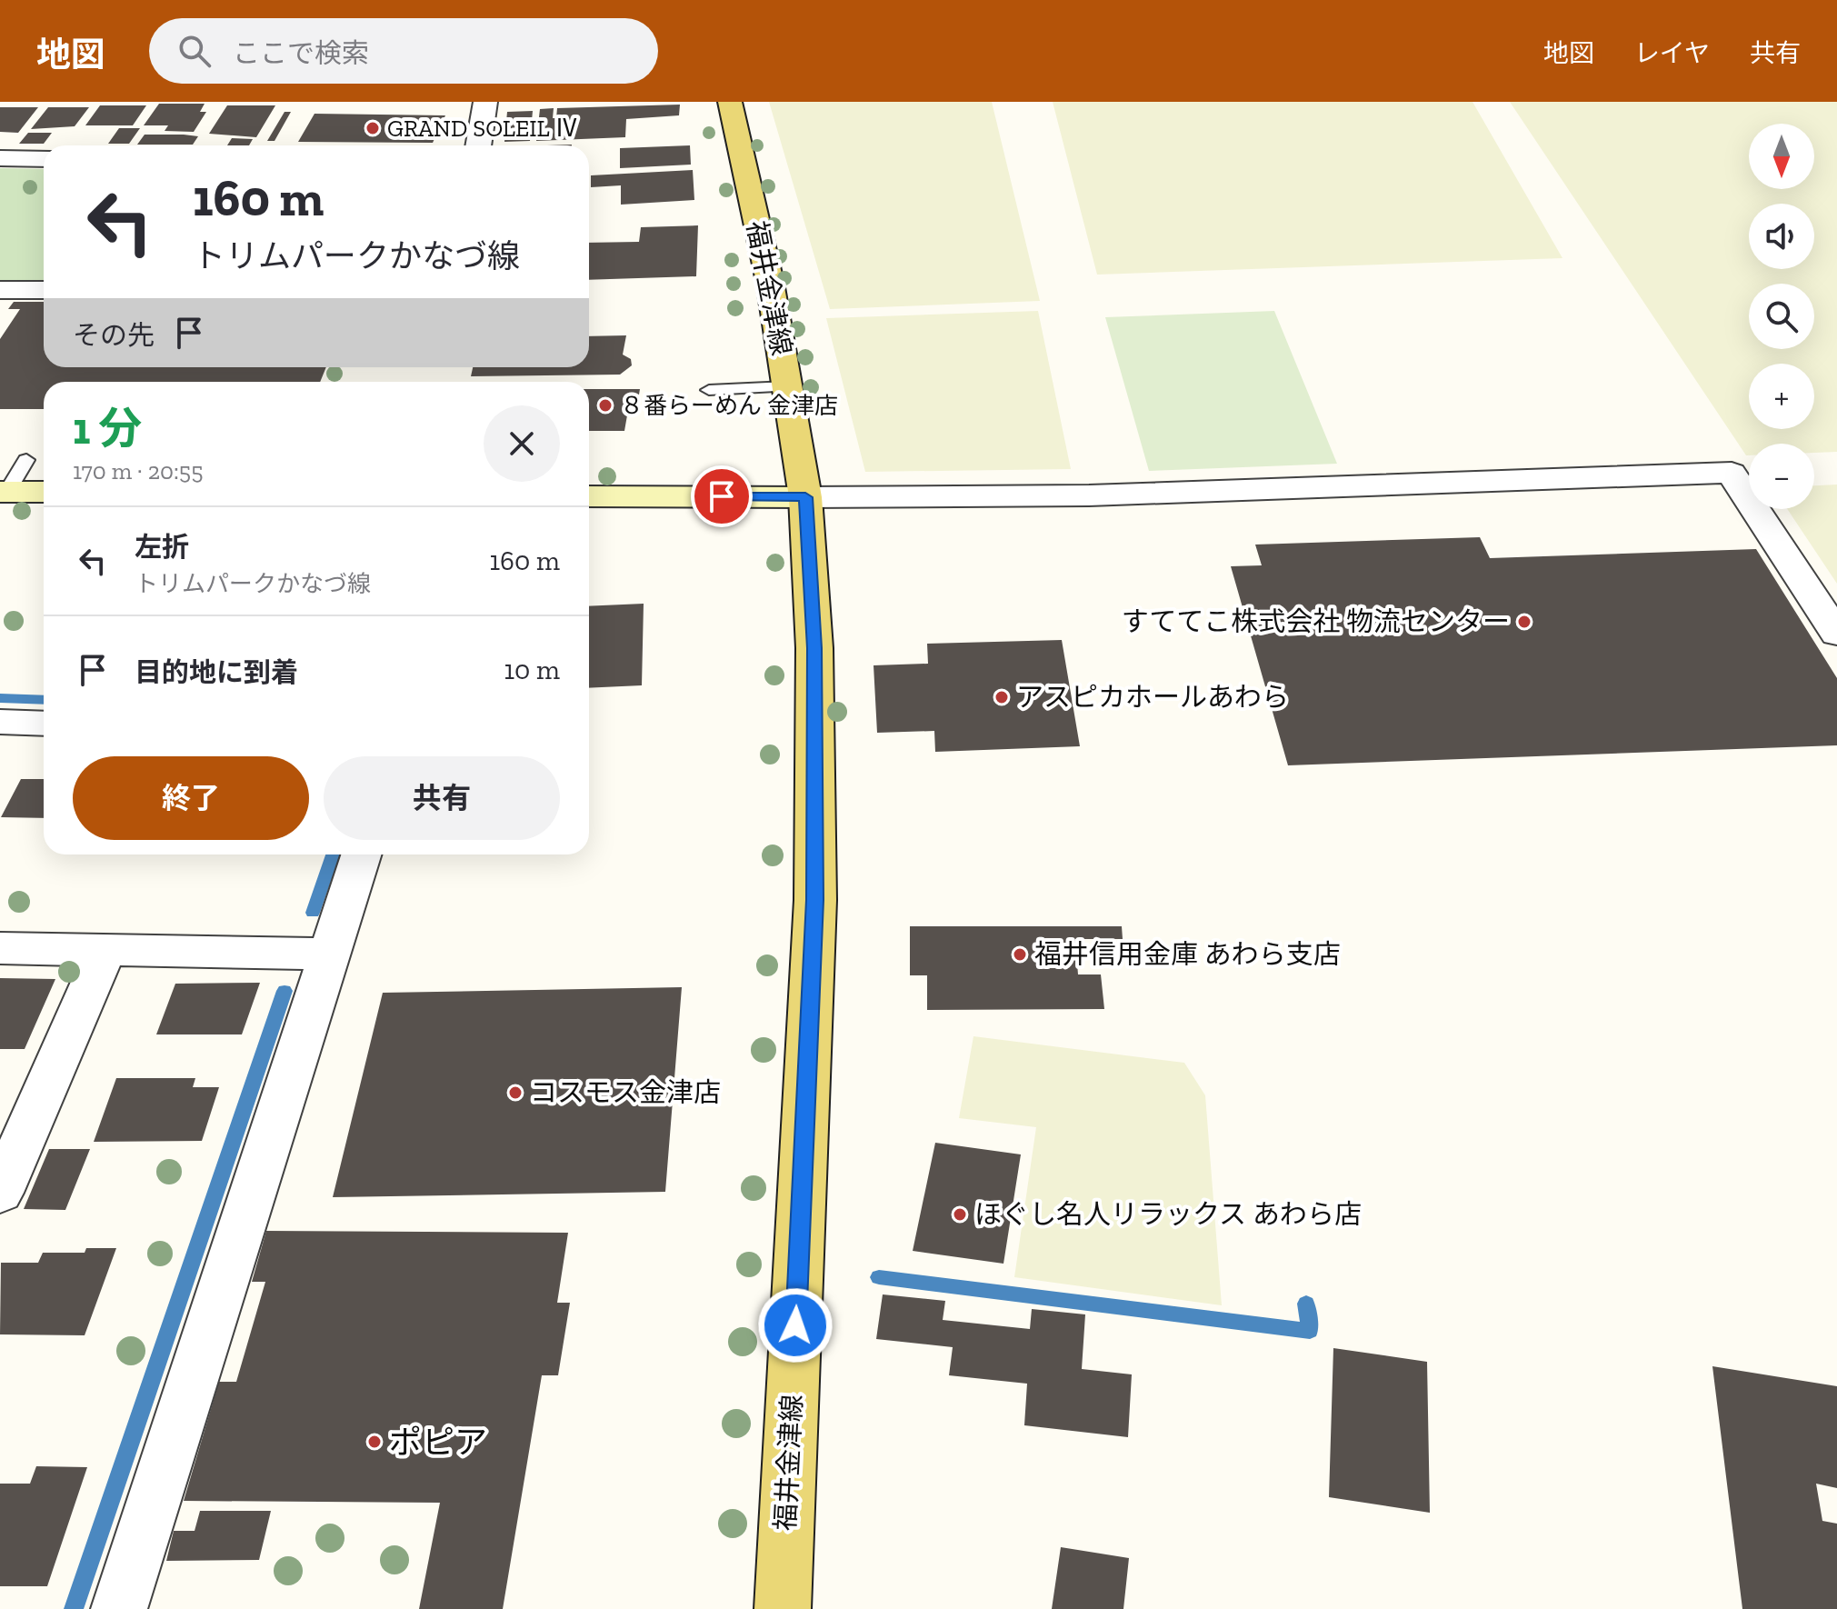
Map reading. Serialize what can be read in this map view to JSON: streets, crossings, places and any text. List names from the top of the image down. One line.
{"streets":{"main road":["福井金津線"]},"places":["GRAND SOLEIL Ⅳ","８番らーめん 金津店","すててこ株式会社 物流センター","アスピカホールあわら","福井信用金庫 あわら支店","コスモス金津店","ほぐし名人リラックス あわら店","ポピア"],"north":"bottom","page":{"header":"地図","search":"ここで検索","nav":["地図","レイヤ","共有"],"map_buttons":["+","−"],"turn":["160 m","トリムパークかなづ線"],"then":"その先","heading":["1 分","170 m · 20:55"],"list":[{"name":"左折","note":"トリムパークかなづ線","value":"160 m"},{"name":"目的地に到着","value":"10 m"}],"buttons":["終了","共有"]}}
